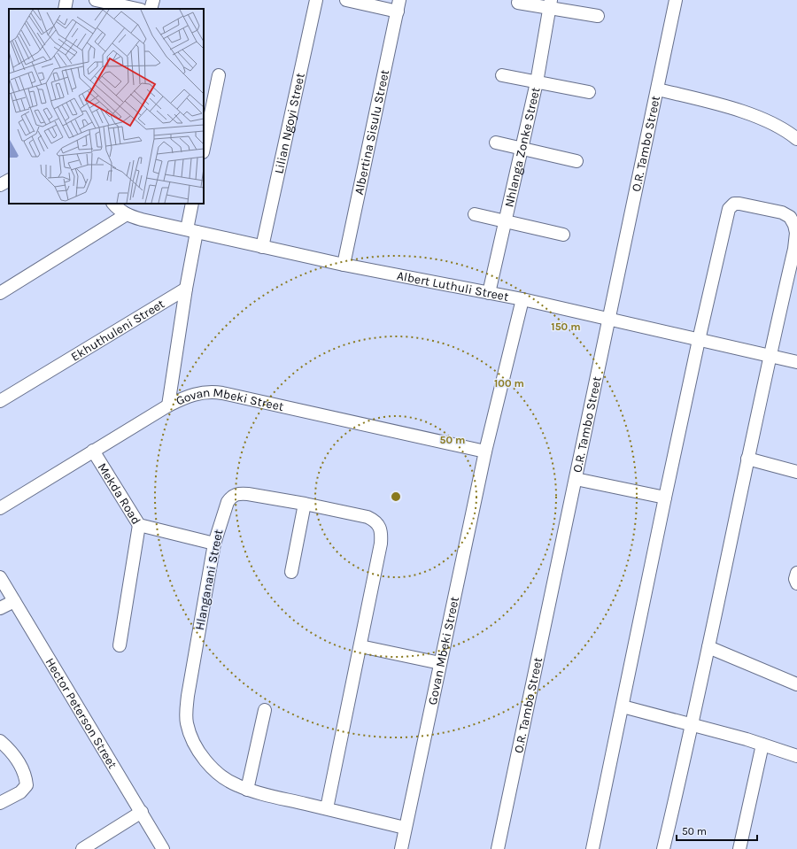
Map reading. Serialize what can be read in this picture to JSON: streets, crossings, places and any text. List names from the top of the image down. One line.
{"streets":{"street":["Lilian Ngoyi Street","Albertina Sisulu Street","O.R. Tambo Street","Nhlanga Zonke Street","Albert Luthuli Street","Ekhuthuleni Street","Govan Mbeki Street","Mekda Road","Hlanganani Street","Hector Peterson Street"]},"crossings":[["Lilian Ngoyi Street","Albert Luthuli Street"],["Albertina Sisulu Street","Albert Luthuli Street"],["O.R. Tambo Street","Albert Luthuli Street"],["Nhlanga Zonke Street","Albert Luthuli Street"],["Albert Luthuli Street","Govan Mbeki Street"],["Govan Mbeki Street","Mekda Road"],["Govan Mbeki Street","Hlanganani Street"],["Mekda Road","Hlanganani Street"]],"scale_bar":"50 m","rings":["150 m","100 m","50 m"]}
